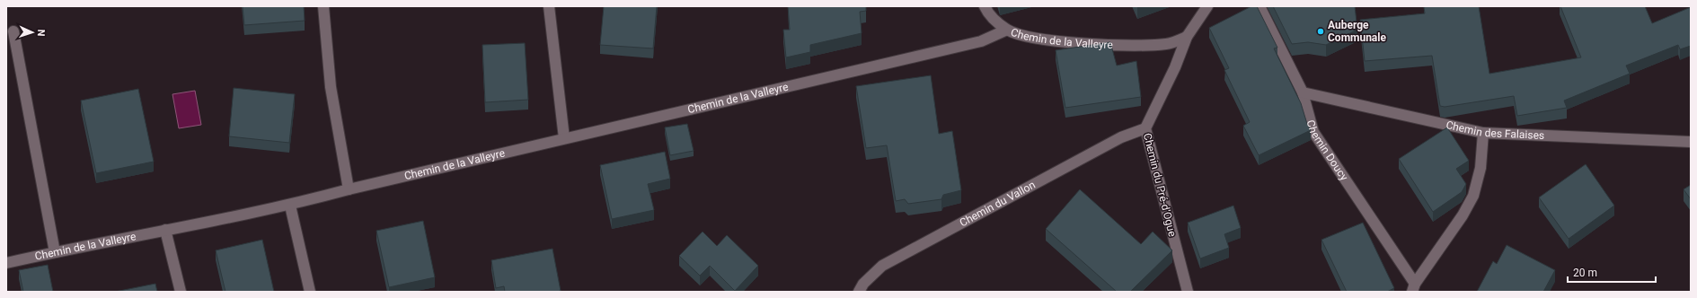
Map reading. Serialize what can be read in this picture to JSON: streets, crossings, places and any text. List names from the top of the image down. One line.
{"streets":{"street":["Chemin de la Valleyre","Chemin des Falaises","Chemin Doucy","Chemin du Pré-d'Ogue","Chemin du Vallon"]},"crossings":[["Chemin de la Valleyre","Chemin du Pré-d'Ogue"],["Chemin des Falaises","Chemin Doucy"],["Chemin du Pré-d'Ogue","Chemin du Vallon"]],"places":["Auberge Communale"],"scale_bar":"20 m","north":"right"}
